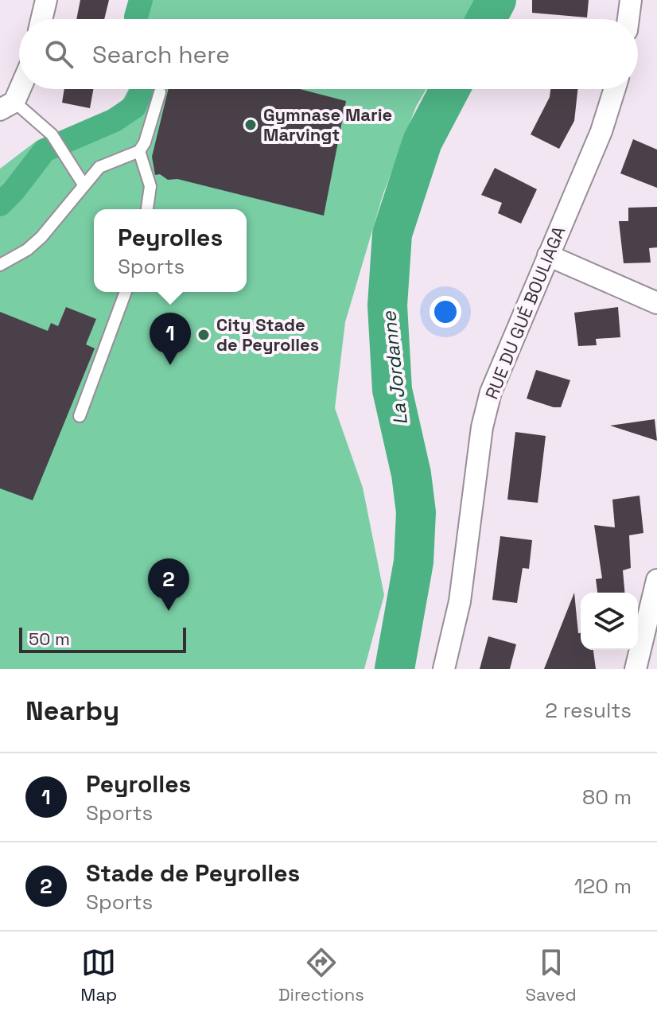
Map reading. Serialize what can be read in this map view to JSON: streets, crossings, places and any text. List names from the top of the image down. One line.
{"streets":{"street":["RUE DU GUÉ BOULIAGA"]},"water":["La Jordanne"],"places":["Gymnase Marie Marvingt","City Stade de Peyrolles"],"scale_bar":"50 m","page":{"search":"Search here","popup":["Peyrolles","Sports"],"pins":["1","2"],"scale":"50 m","heading":["Nearby","2 results"],"list":[{"mark":"1","name":"Peyrolles","note":"Sports","value":"80 m"},{"mark":"2","name":"Stade de Peyrolles","note":"Sports","value":"120 m"}],"nav":["Map","Directions","Saved"]}}
